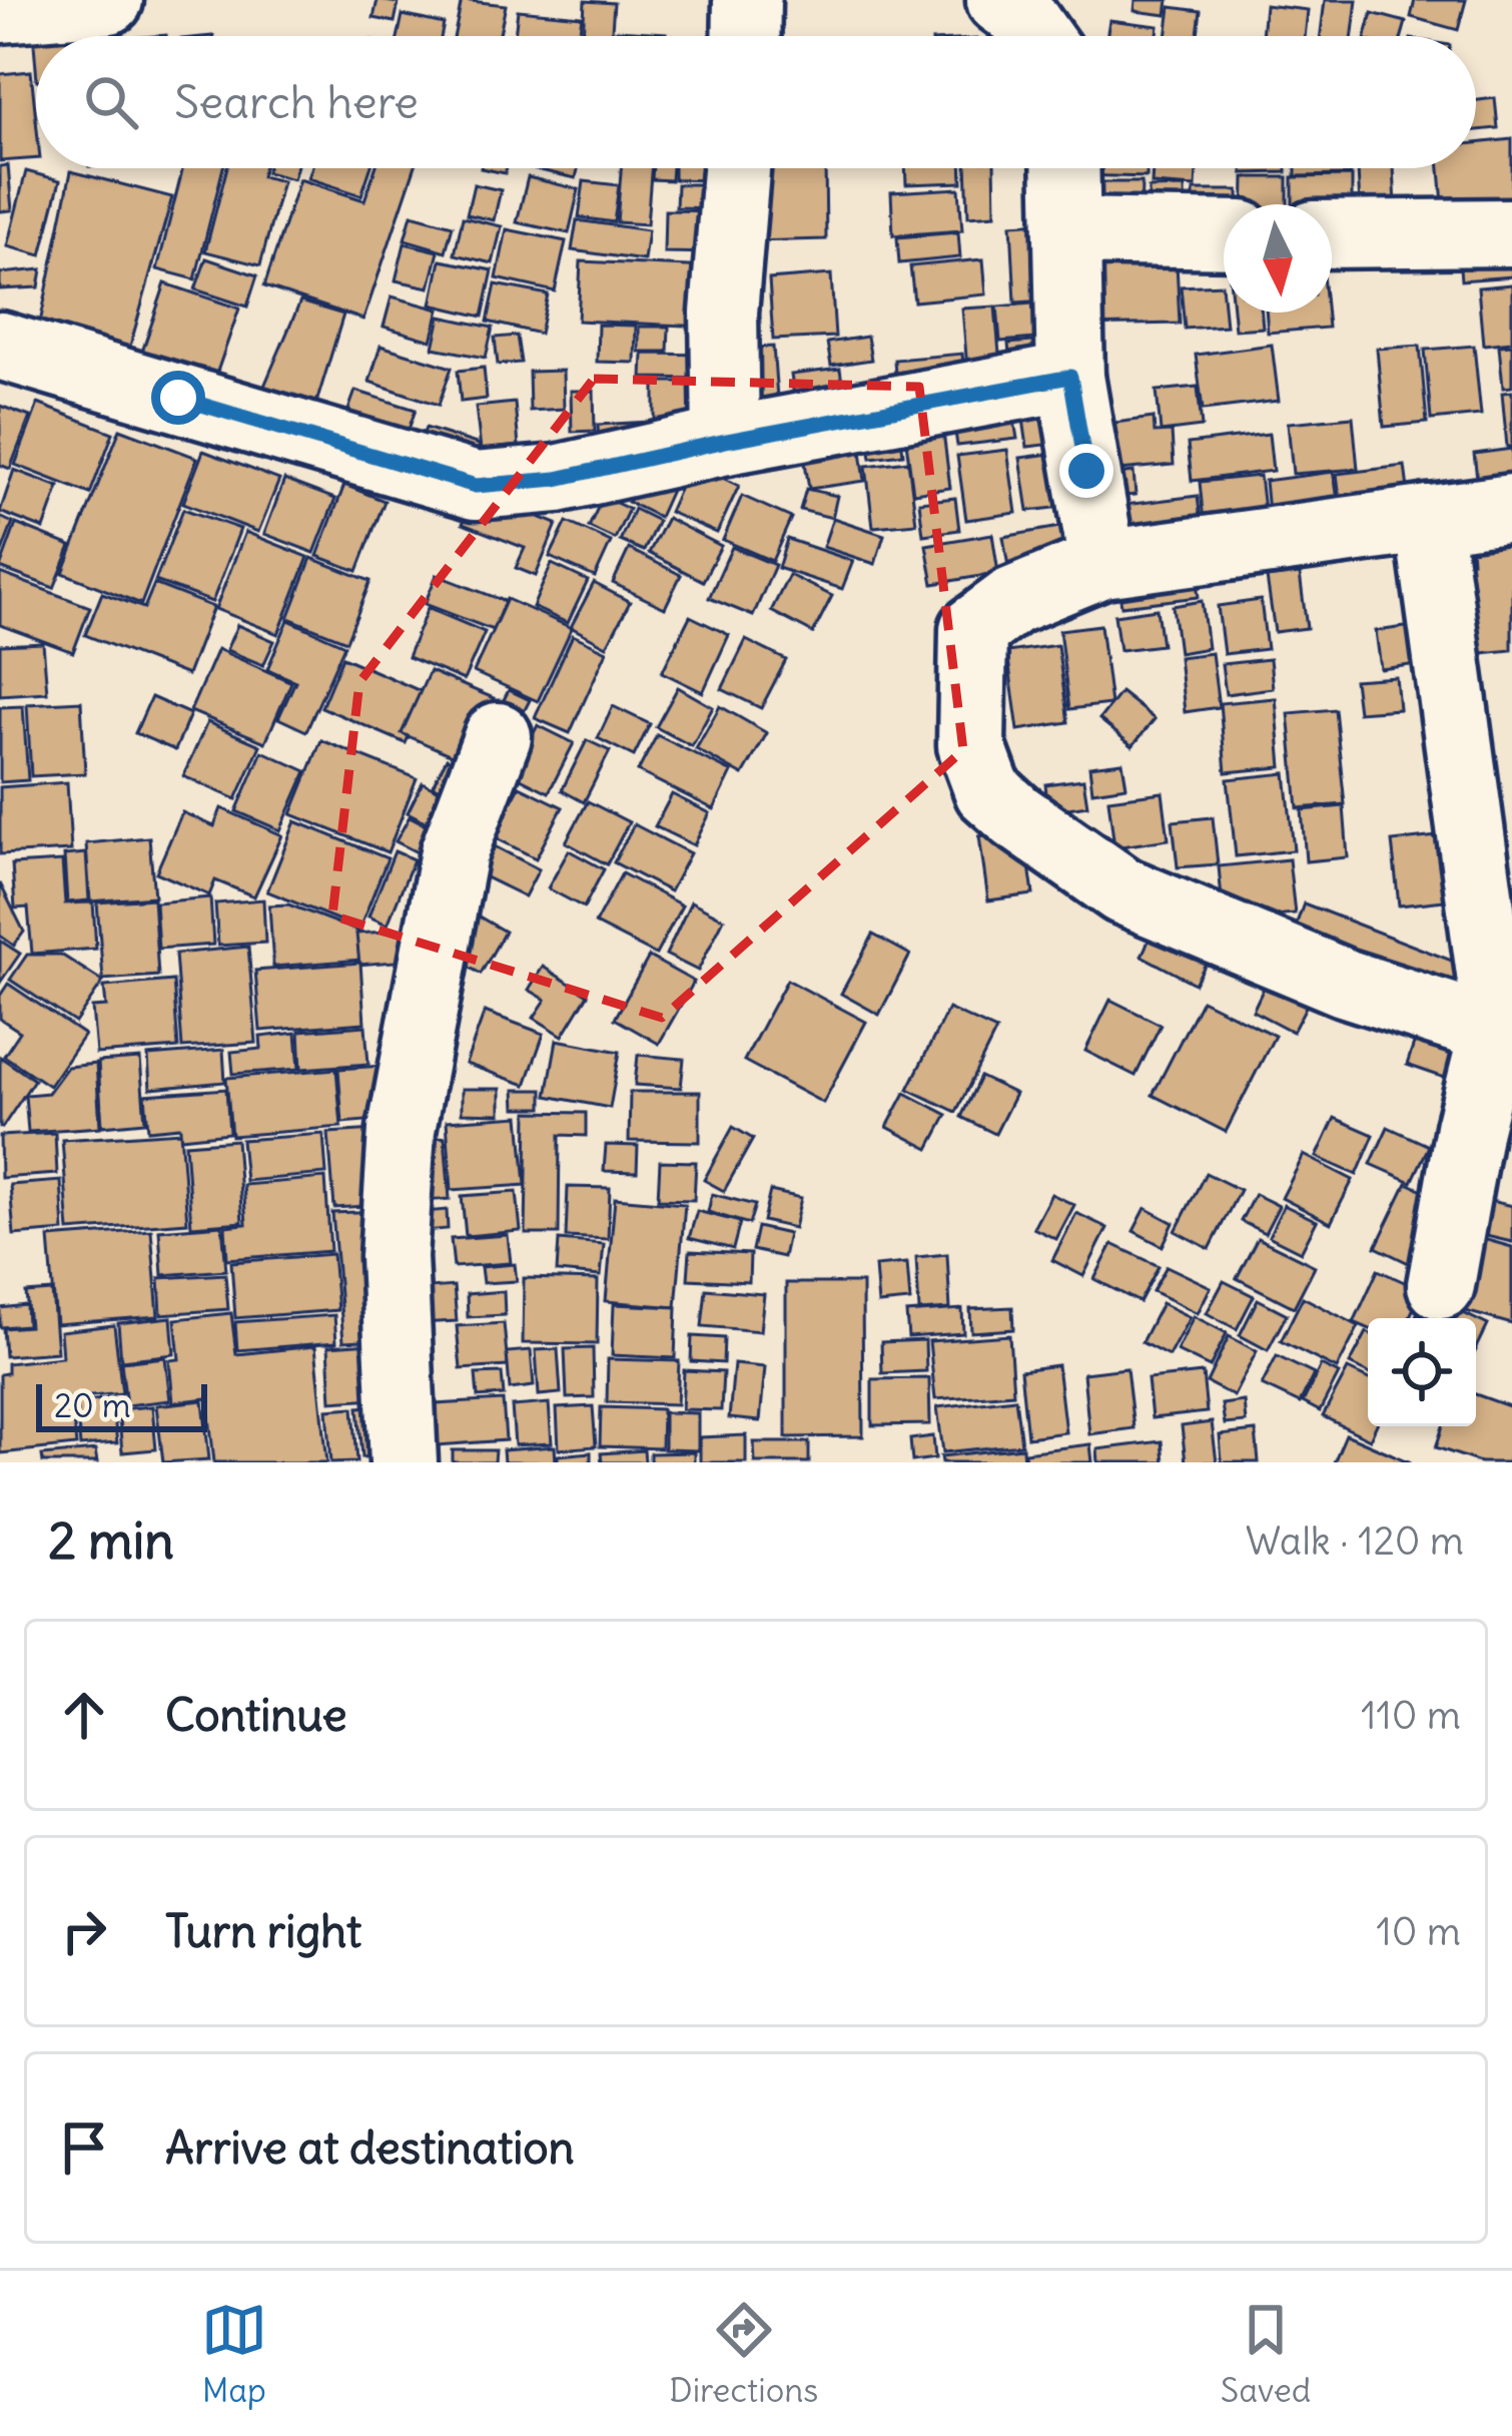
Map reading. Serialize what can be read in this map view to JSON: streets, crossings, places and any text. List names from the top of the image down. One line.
{"scale_bar":"20 m","north":"bottom","page":{"search":"Search here","scale":"20 m","heading":["2 min","Walk · 120 m"],"list":[["Continue","110 m"],["Turn right","10 m"],"Arrive at destination"],"nav":["Map","Directions","Saved"]}}
